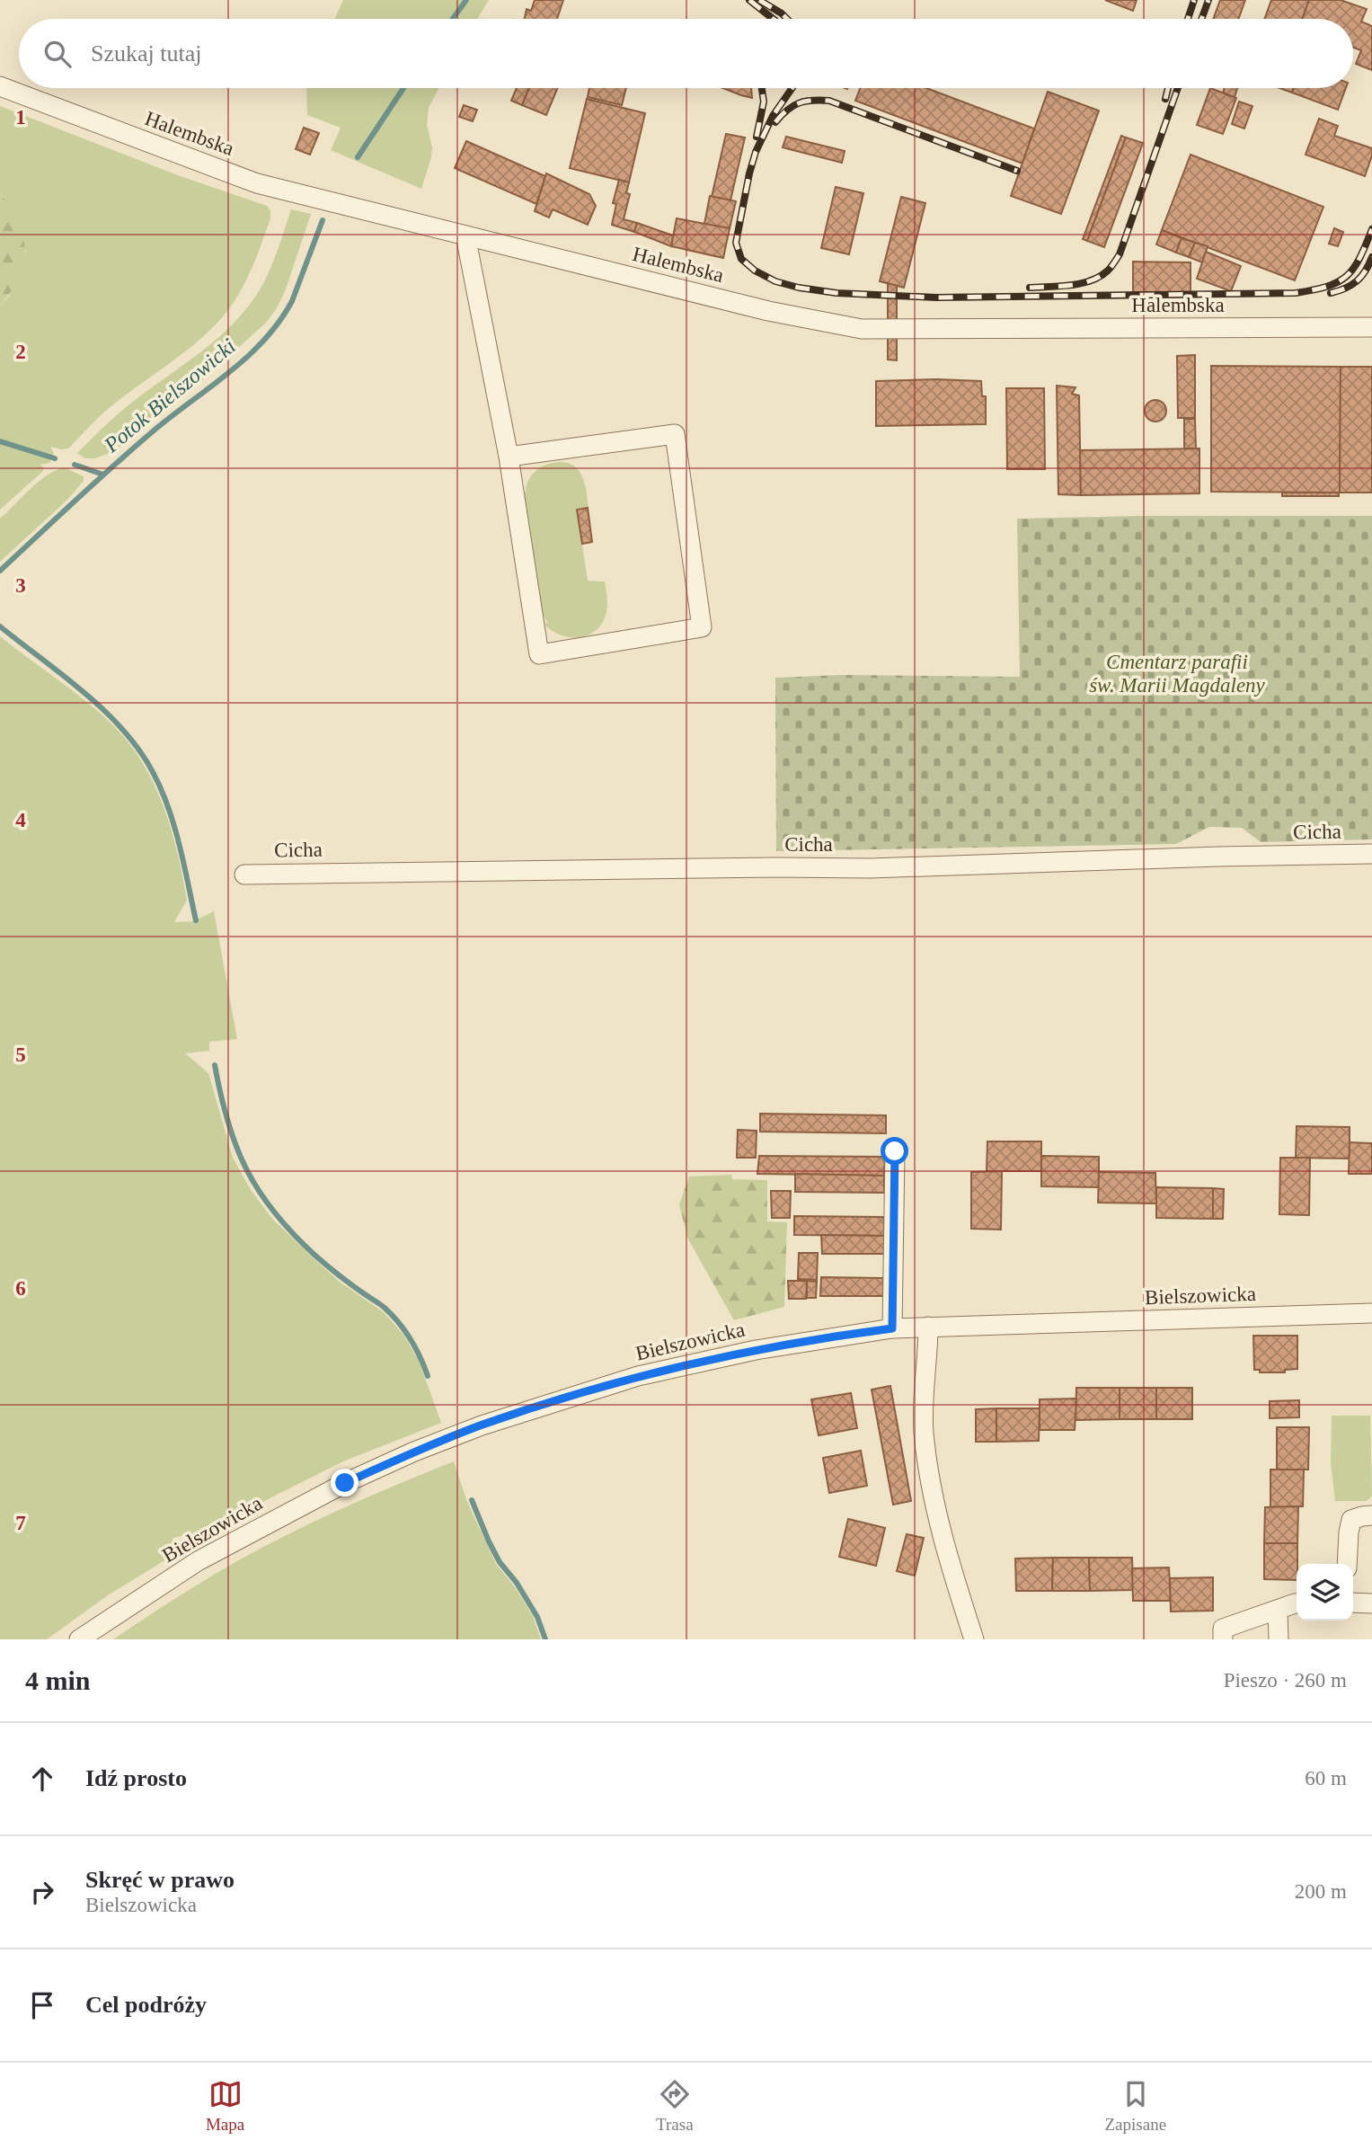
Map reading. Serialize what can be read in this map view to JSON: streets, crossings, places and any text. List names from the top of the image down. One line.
{"streets":{"street":["Halembska","Cicha","Bielszowicka"]},"water":["Potok Bielszowicki"],"parks":["Cmentarz parafii św. Marii Magdaleny"],"page":{"search":"Szukaj tutaj","heading":["4 min","Pieszo · 260 m"],"list":[["Idź prosto","60 m"],["Skręć w prawo","Bielszowicka","200 m"],"Cel podróży"],"nav":["Mapa","Trasa","Zapisane"]},"grid":{"rows":["1","2","3","4","5","6","7"]}}
